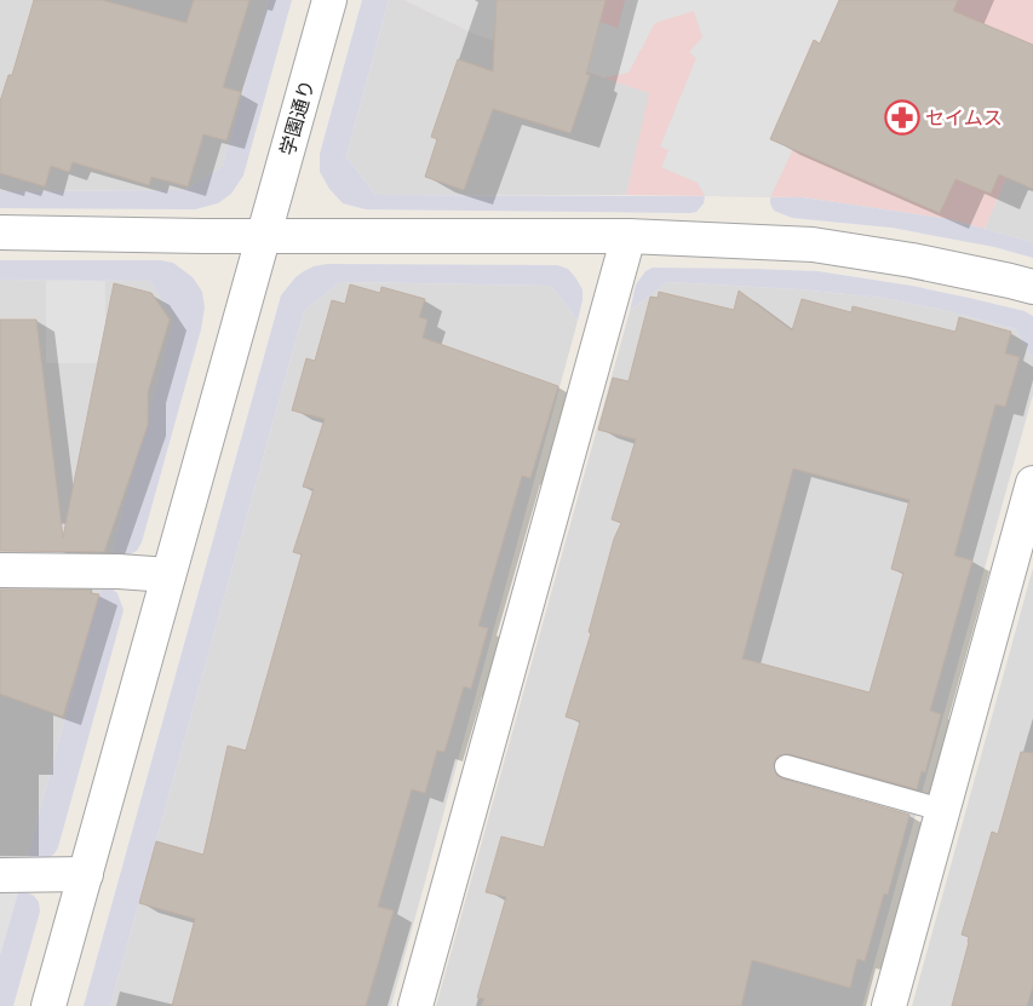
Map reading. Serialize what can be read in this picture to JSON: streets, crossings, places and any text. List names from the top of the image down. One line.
{"streets":{"street":["学園通り"]},"places":{"pharmacy":["セイムス"]}}
